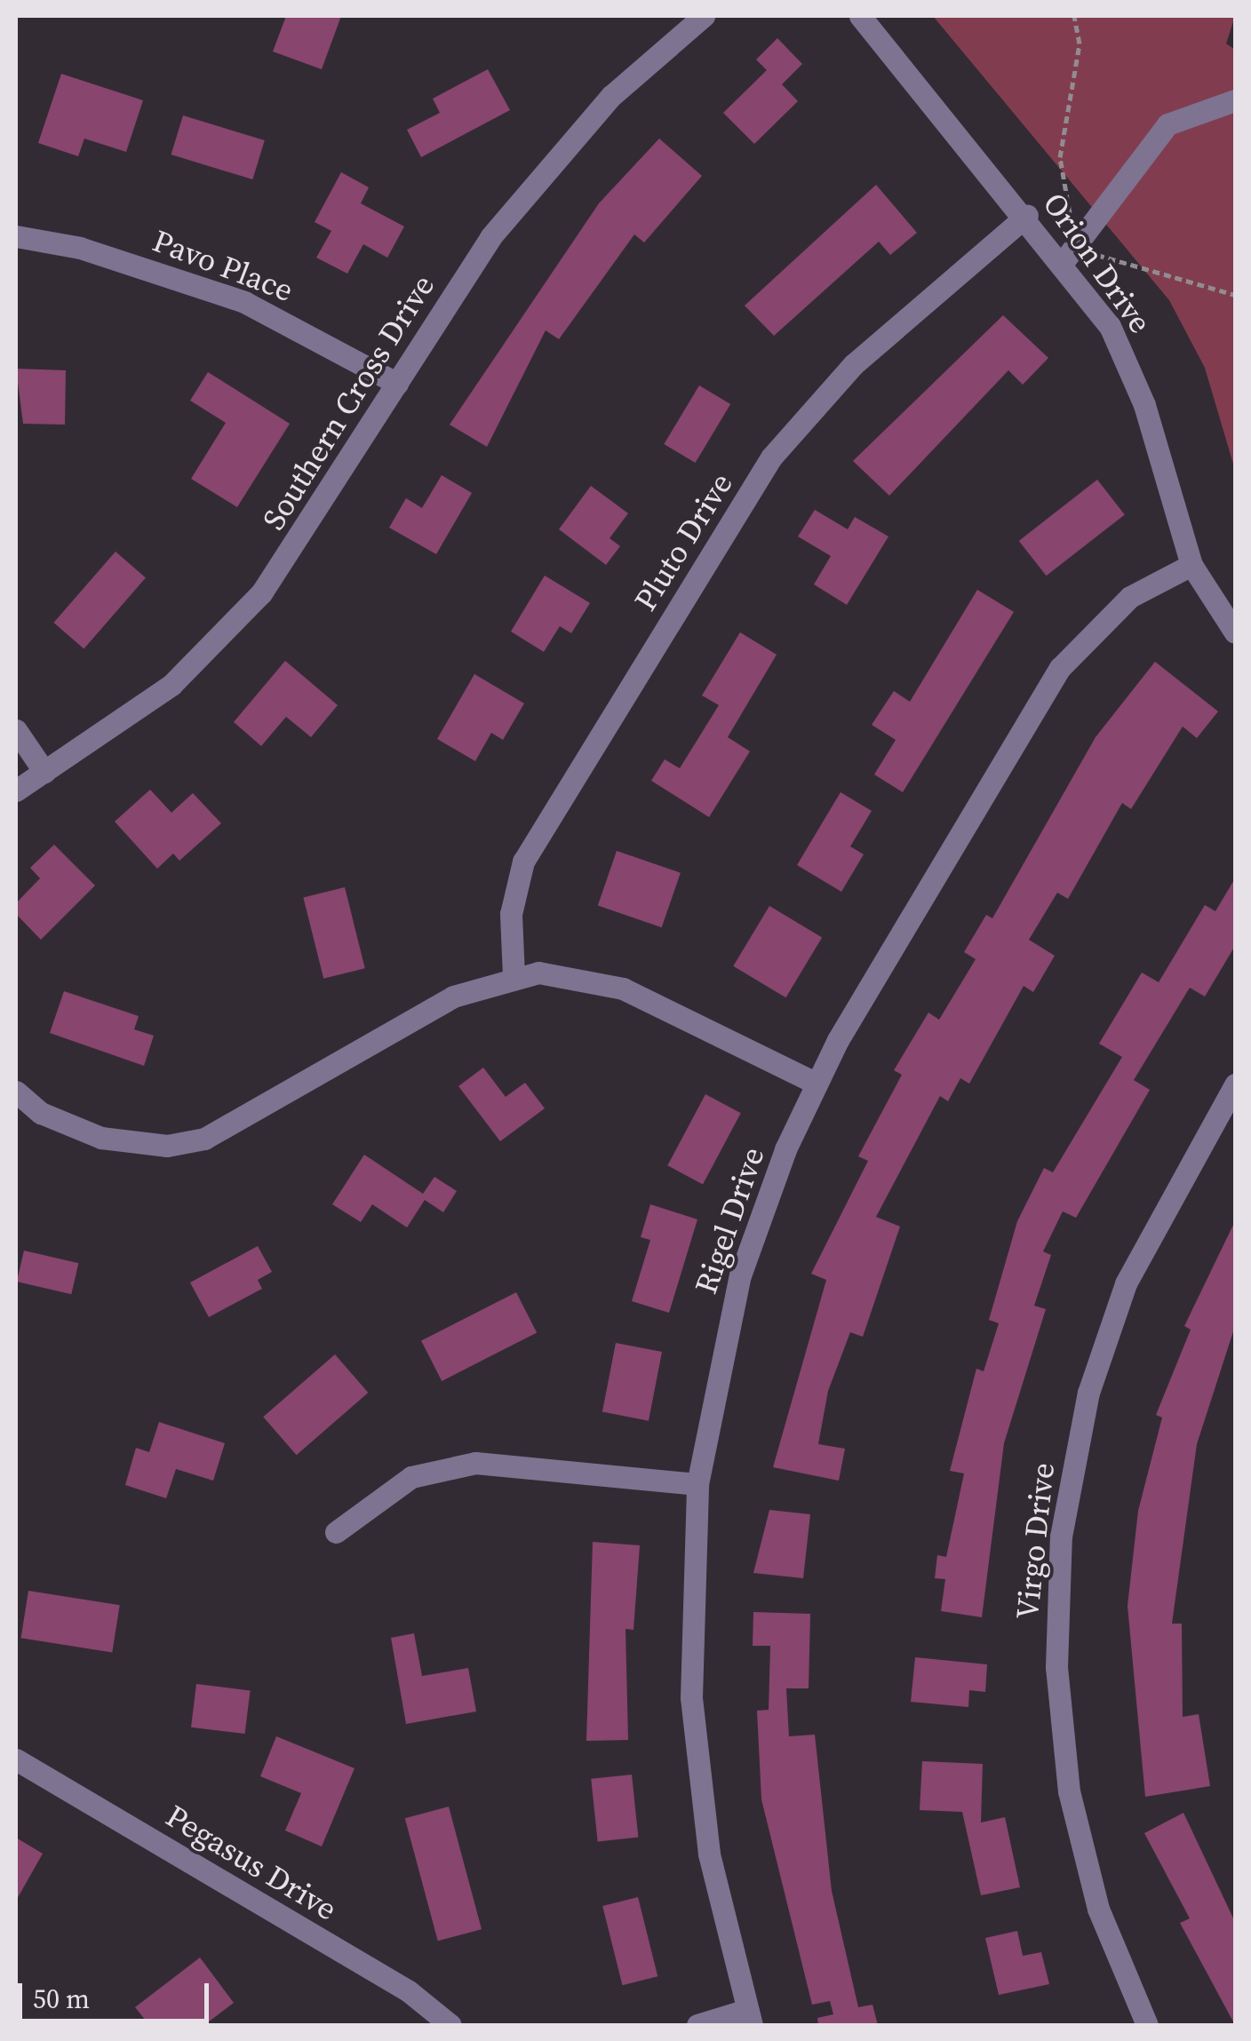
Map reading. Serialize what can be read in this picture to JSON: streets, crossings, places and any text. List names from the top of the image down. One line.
{"streets":{"street":["Orion Drive","Pavo Place","Southern Cross Drive","Pluto Drive","Rigel Drive","Virgo Drive","Pegasus Drive"]},"crossings":[["Orion Drive","Pluto Drive"],["Orion Drive","Rigel Drive"],["Pavo Place","Southern Cross Drive"]],"scale_bar":"50 m"}
